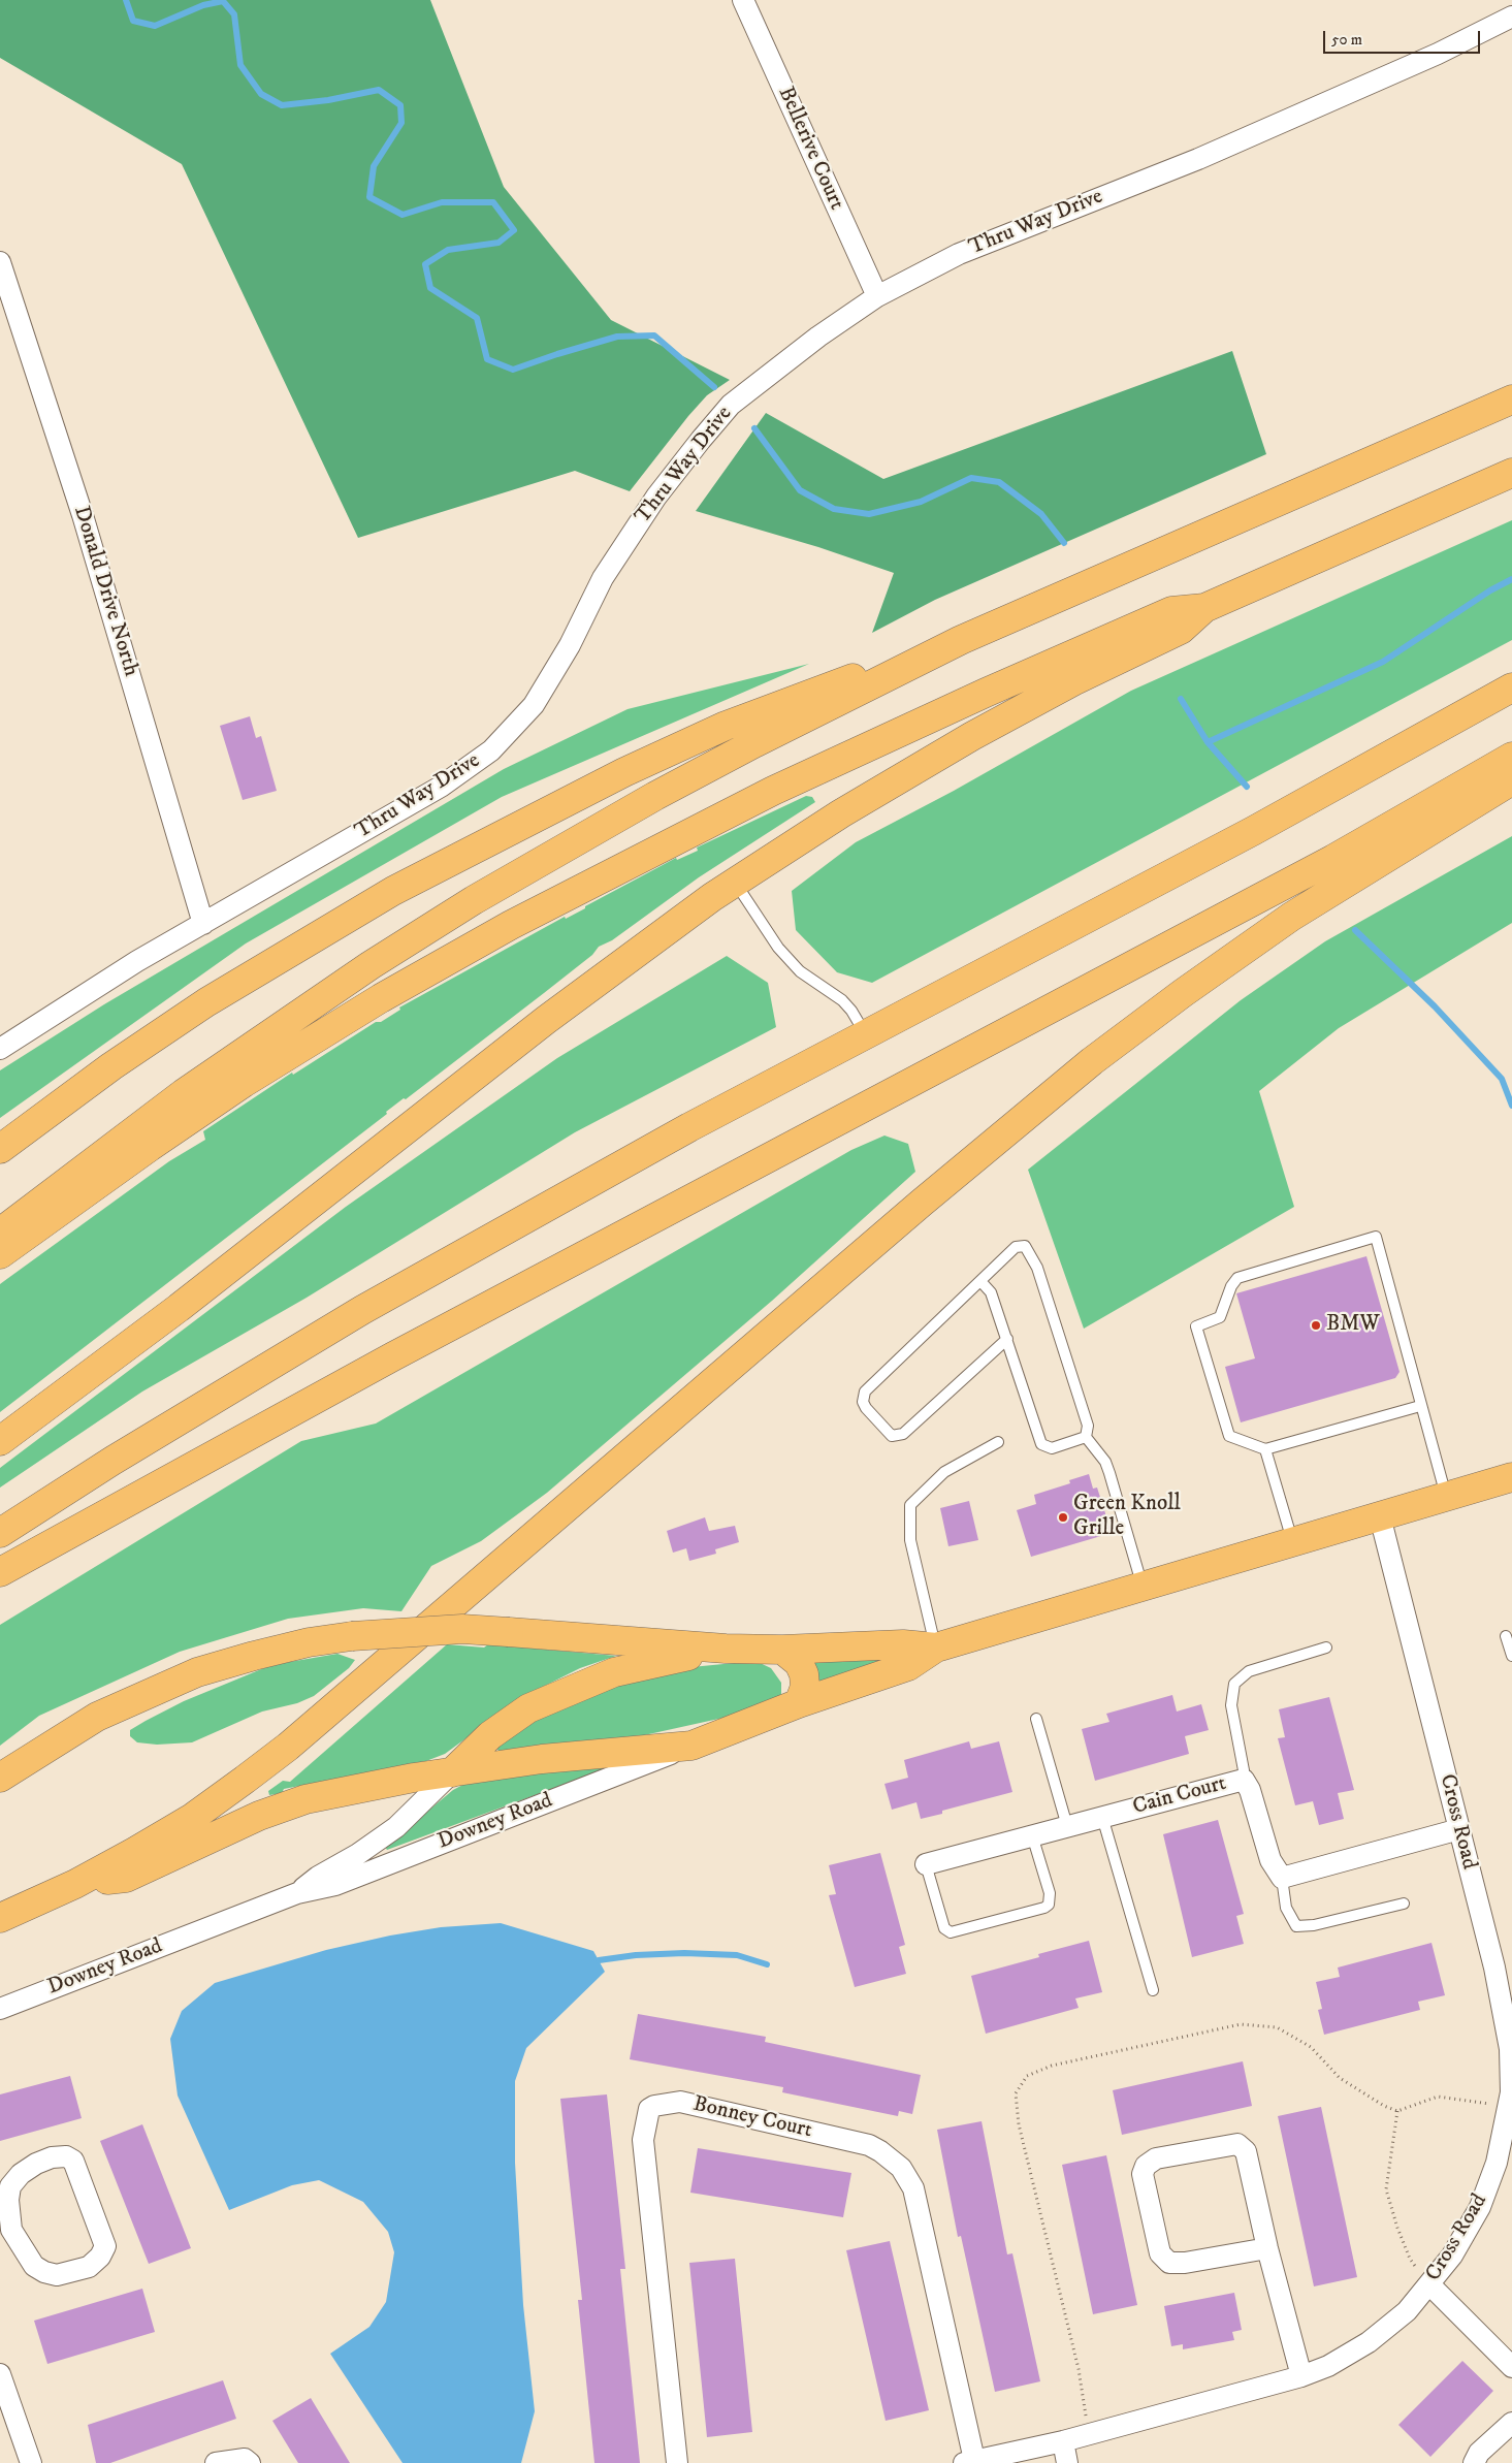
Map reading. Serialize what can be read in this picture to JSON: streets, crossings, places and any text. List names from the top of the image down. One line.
{"streets":{"street":["Bellerive Court","Thru Way Drive","Donald Drive North","Cain Court","Downey Road","Cross Road","Bonney Court"]},"crossings":[["Bellerive Court","Thru Way Drive"],["Thru Way Drive","Donald Drive North"],["Cross Road","Bonney Court"]],"places":["BMW","Green Knoll Grille"],"scale_bar":"50 m"}
